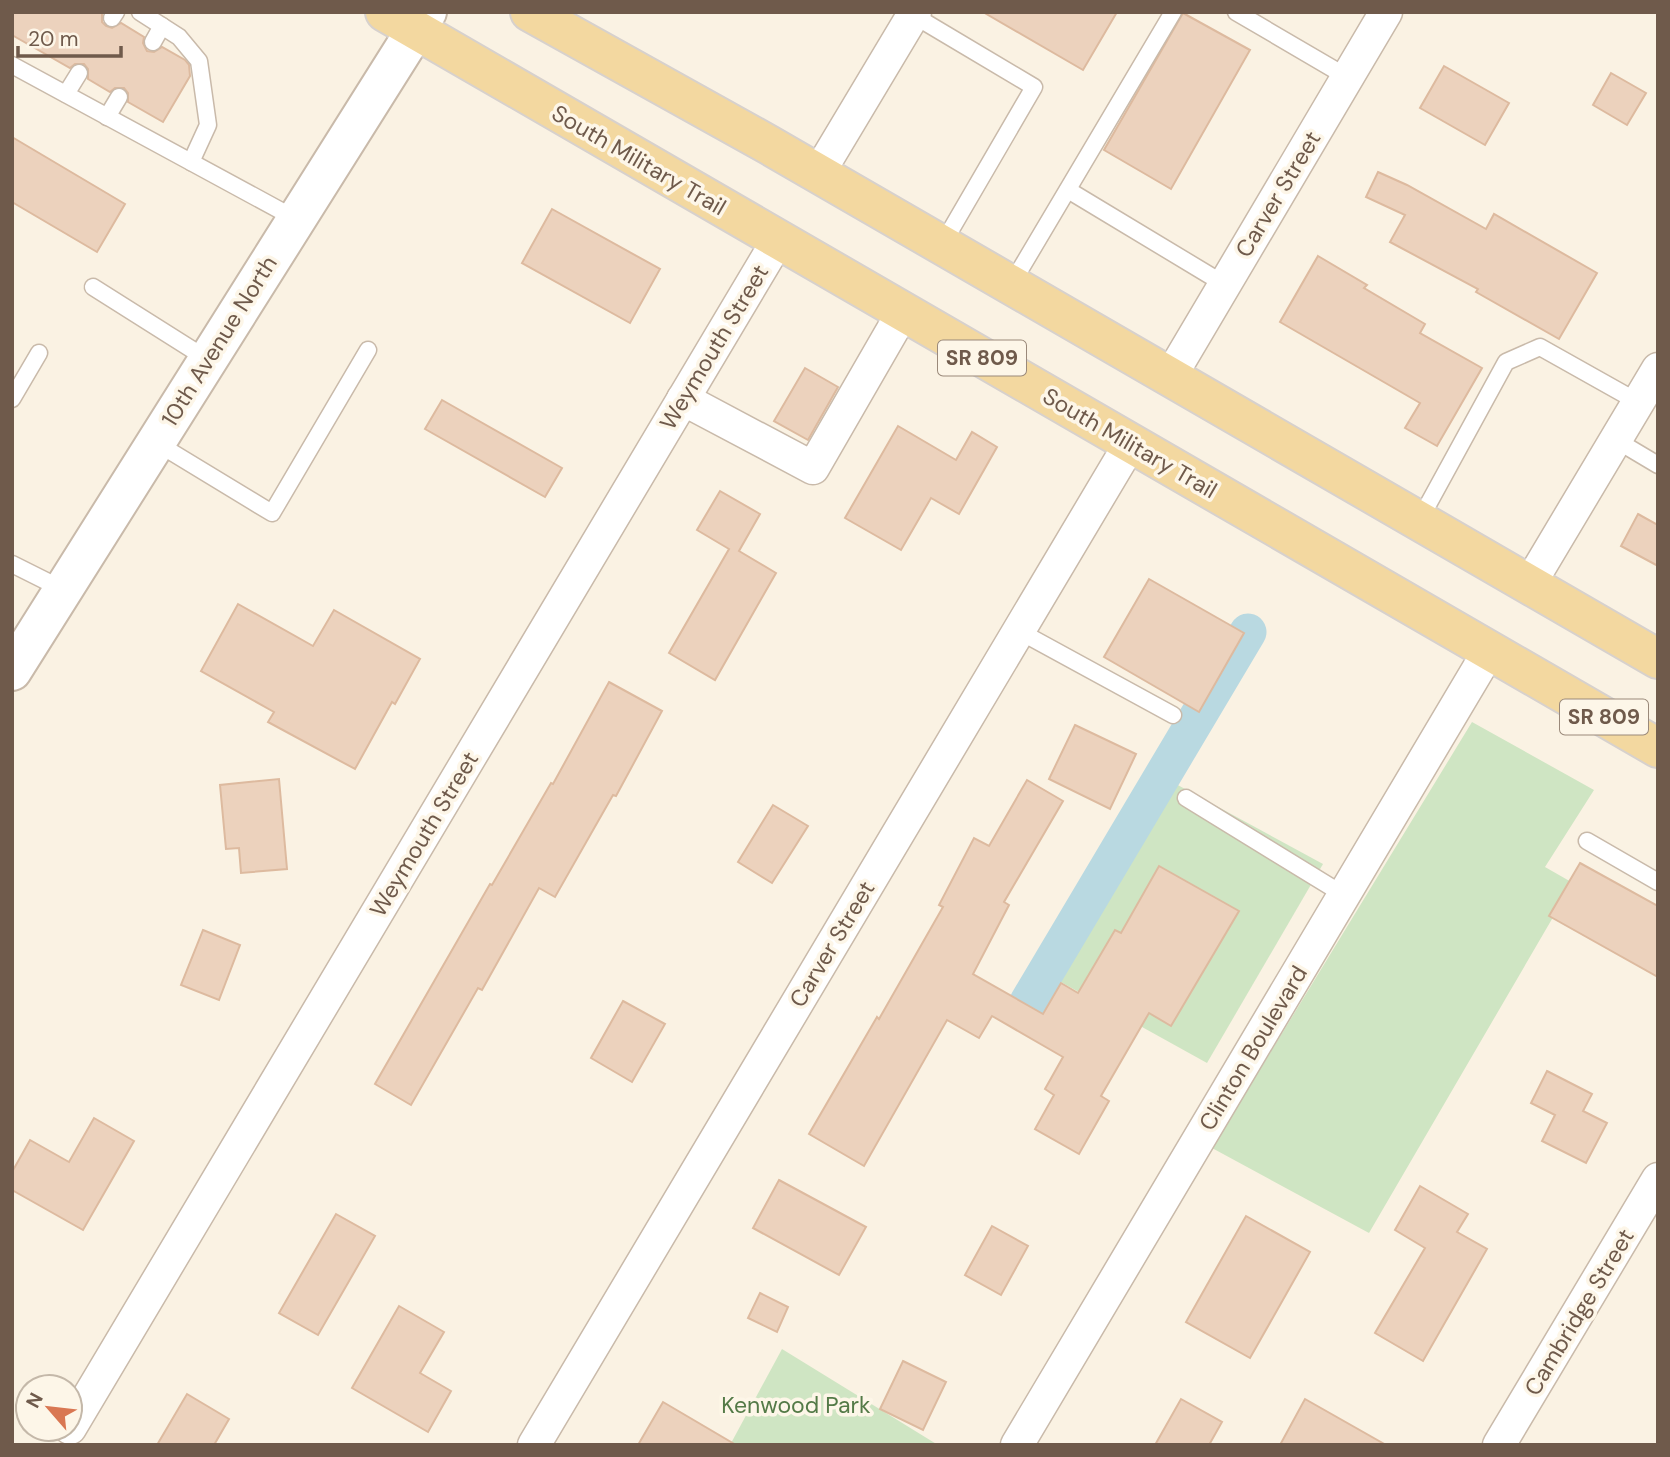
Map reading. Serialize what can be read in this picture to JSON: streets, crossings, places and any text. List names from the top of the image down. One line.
{"streets":{"main road":["South Military Trail","SR 809"],"street":["Carver Street","10th Avenue North","Weymouth Street","Clinton Boulevard","Cambridge Street"]},"crossings":[["South Military Trail","Carver Street"],["South Military Trail","10th Avenue North"],["South Military Trail","Weymouth Street"],["South Military Trail","Clinton Boulevard"]],"parks":["Kenwood Park"],"scale_bar":"20 m","north":"top left"}
